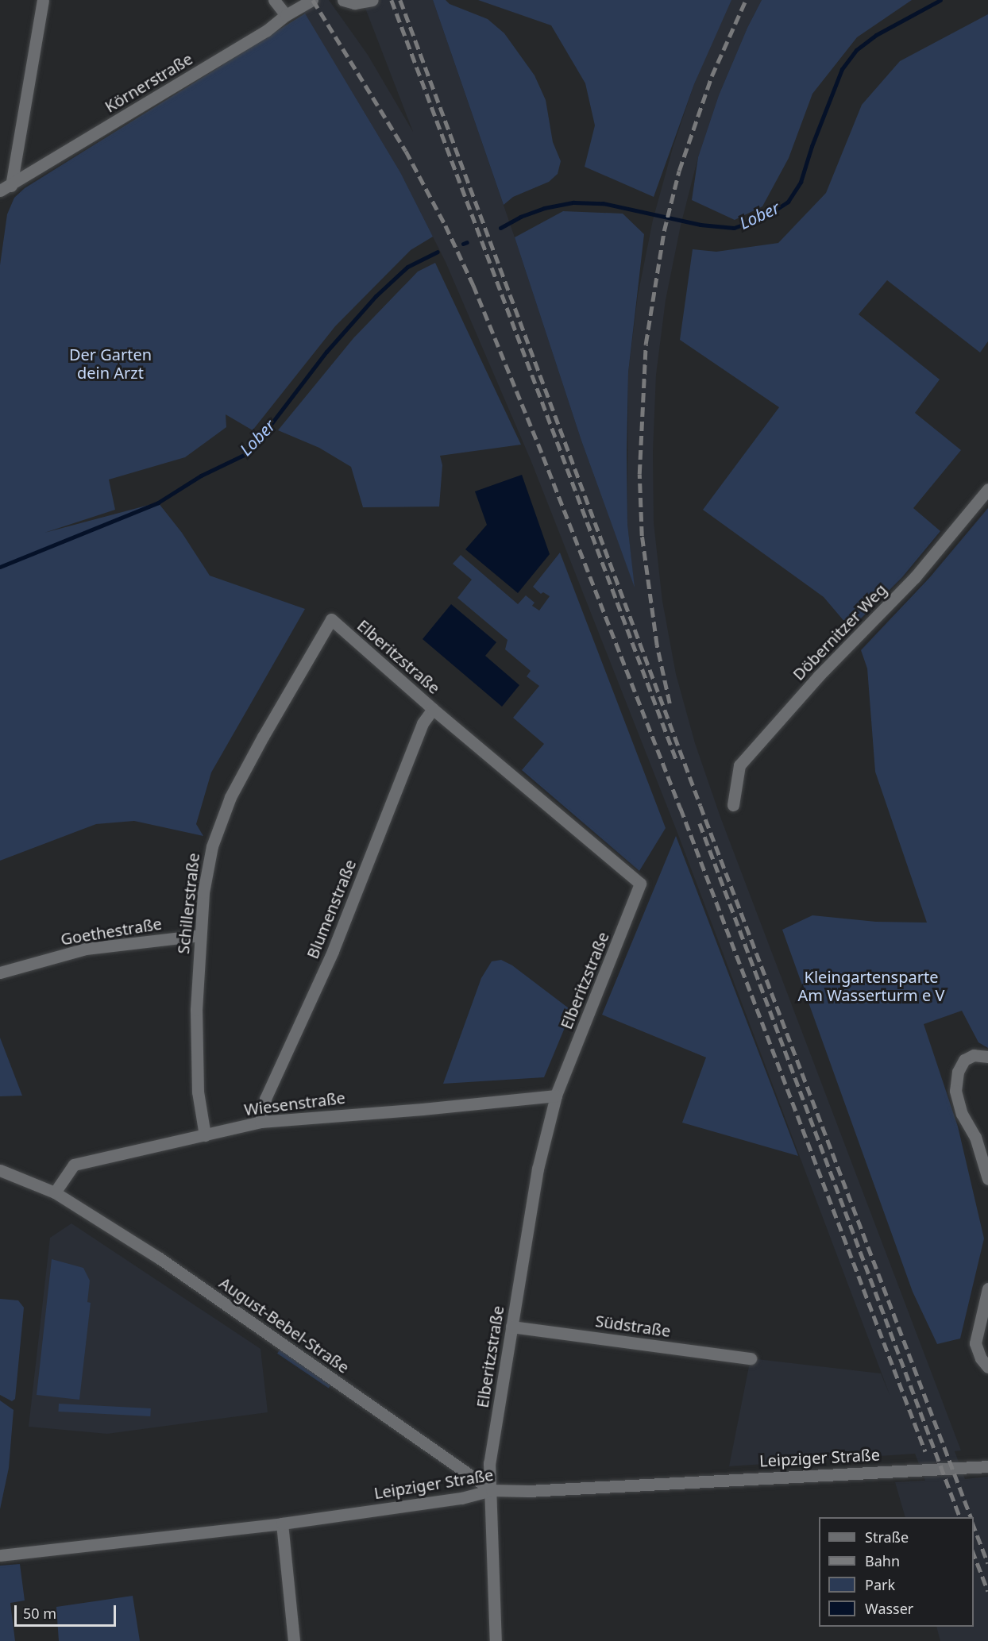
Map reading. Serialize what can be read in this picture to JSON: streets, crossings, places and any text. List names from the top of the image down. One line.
{"streets":{"street":["Körnerstraße","Döbernitzer Weg","Elberitzstraße","Schillerstraße","Blumenstraße","Goethestraße","Wiesenstraße","August-Bebel-Straße","Südstraße","Leipziger Straße"]},"crossings":[["Elberitzstraße","Schillerstraße"],["Elberitzstraße","Blumenstraße"],["Elberitzstraße","Wiesenstraße"],["Elberitzstraße","August-Bebel-Straße"],["Elberitzstraße","Südstraße"],["Elberitzstraße","Leipziger Straße"],["Schillerstraße","Goethestraße"],["Schillerstraße","Wiesenstraße"],["Blumenstraße","Wiesenstraße"],["Wiesenstraße","August-Bebel-Straße"],["August-Bebel-Straße","Leipziger Straße"]],"water":["Lober"],"parks":["Der Garten dein Arzt","Kleingartensparte Am Wasserturm e V"],"legend":["Straße","Bahn","Park","Wasser"],"scale_bar":"50 m"}
